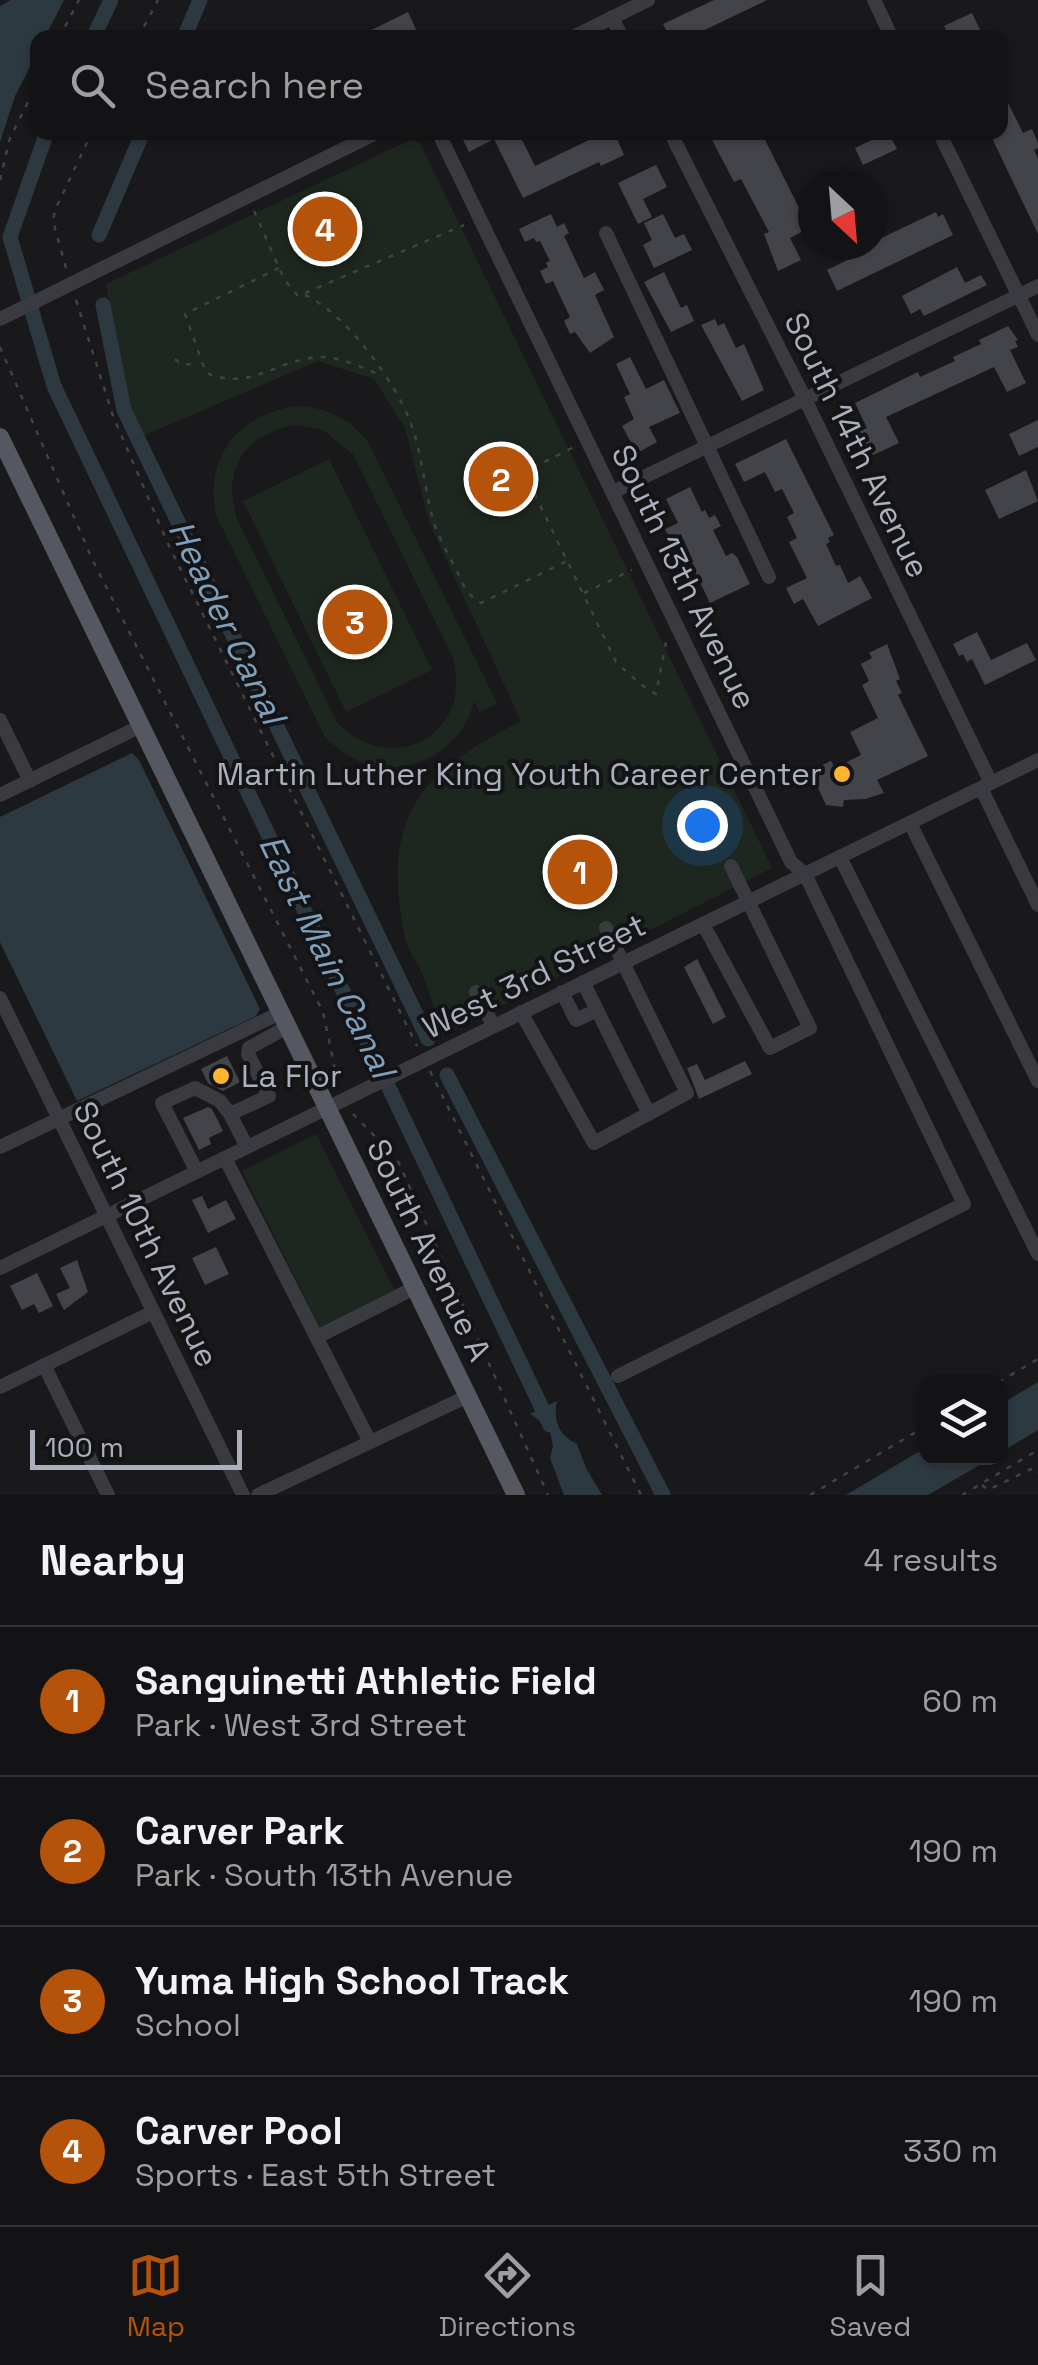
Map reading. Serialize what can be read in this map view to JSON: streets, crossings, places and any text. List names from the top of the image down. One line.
{"streets":{"main road":["South Avenue A"],"street":["South 14th Avenue","South 13th Avenue","West 3rd Street","South 10th Avenue"]},"crossings":[["South 14th Avenue","West 3rd Street"],["South 13th Avenue","West 3rd Street"],["West 3rd Street","South 10th Avenue"],["West 3rd Street","South Avenue A"]],"water":["Header Canal","East Main Canal"],"places":["Martin Luther King Youth Career Center","La Flor"],"scale_bar":"100 m","north":"bottom right","page":{"search":"Search here","pins":["4","2","3","1"],"scale":"100 m","heading":["Nearby","4 results"],"list":[{"mark":"1","name":"Sanguinetti Athletic Field","note":"Park · West 3rd Street","value":"60 m"},{"mark":"2","name":"Carver Park","note":"Park · South 13th Avenue","value":"190 m"},{"mark":"3","name":"Yuma High School Track","note":"School","value":"190 m"},{"mark":"4","name":"Carver Pool","note":"Sports · East 5th Street","value":"330 m"}],"nav":["Map","Directions","Saved"]}}
